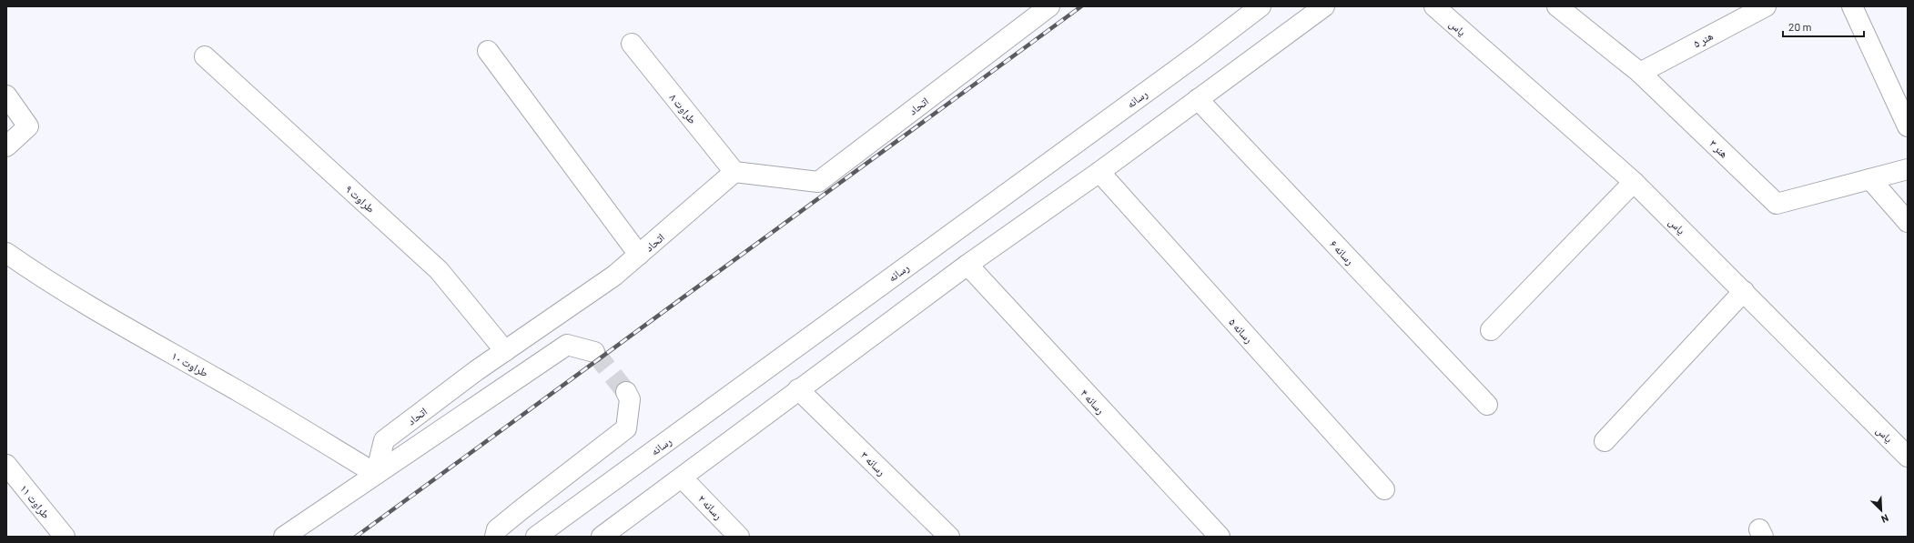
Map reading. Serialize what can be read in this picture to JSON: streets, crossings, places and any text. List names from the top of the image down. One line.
{"streets":{"street":["یاس","هنر ۵","رسانه","اتحاد","طراوت ۸","هنر ۳","طراوت ۹","رسانه ۶","رسانه ۵","طراوت ۱۰","رسانه ۴","رسانه ۳","طراوت ۱۱","رسانه ۲"]},"crossings":[["هنر ۵","هنر ۳"],["اتحاد","طراوت ۸"],["اتحاد","طراوت ۹"],["اتحاد","طراوت ۱۰"]],"scale_bar":"20 m","north":"bottom right"}
